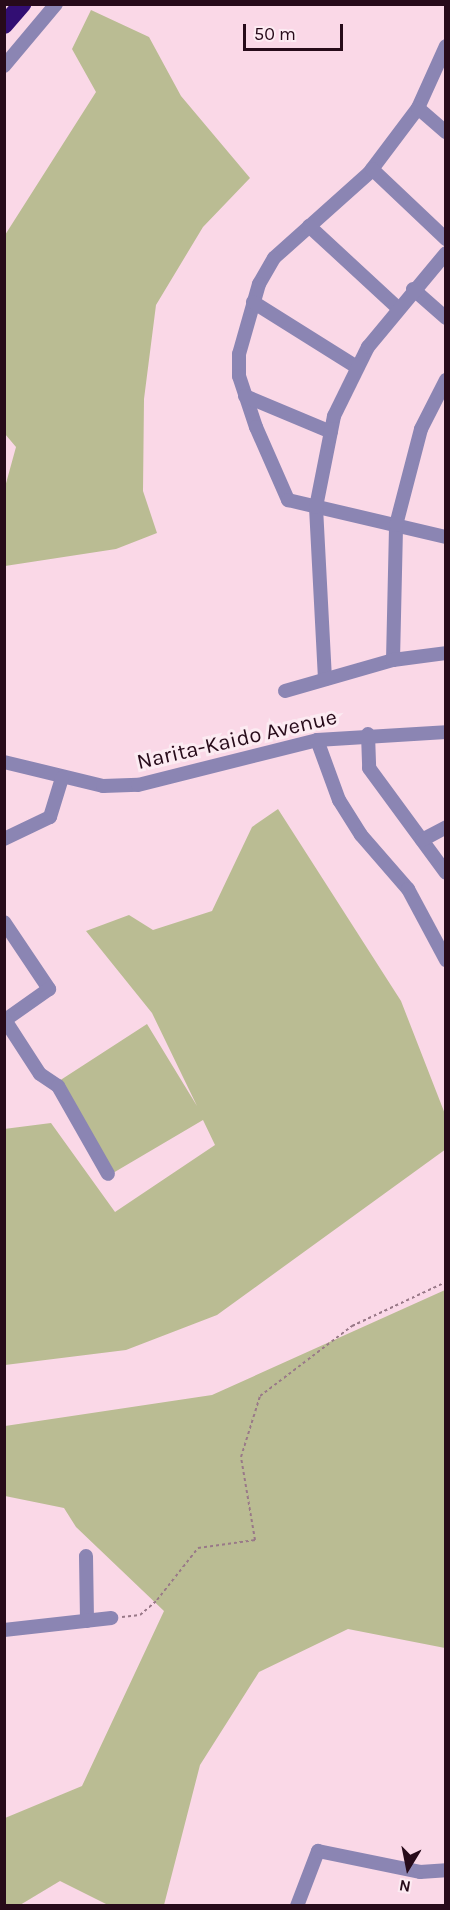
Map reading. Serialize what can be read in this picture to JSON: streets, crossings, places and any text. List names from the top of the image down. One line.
{"streets":{"street":["Narita-Kaido Avenue"]},"scale_bar":"50 m","north":"bottom"}
